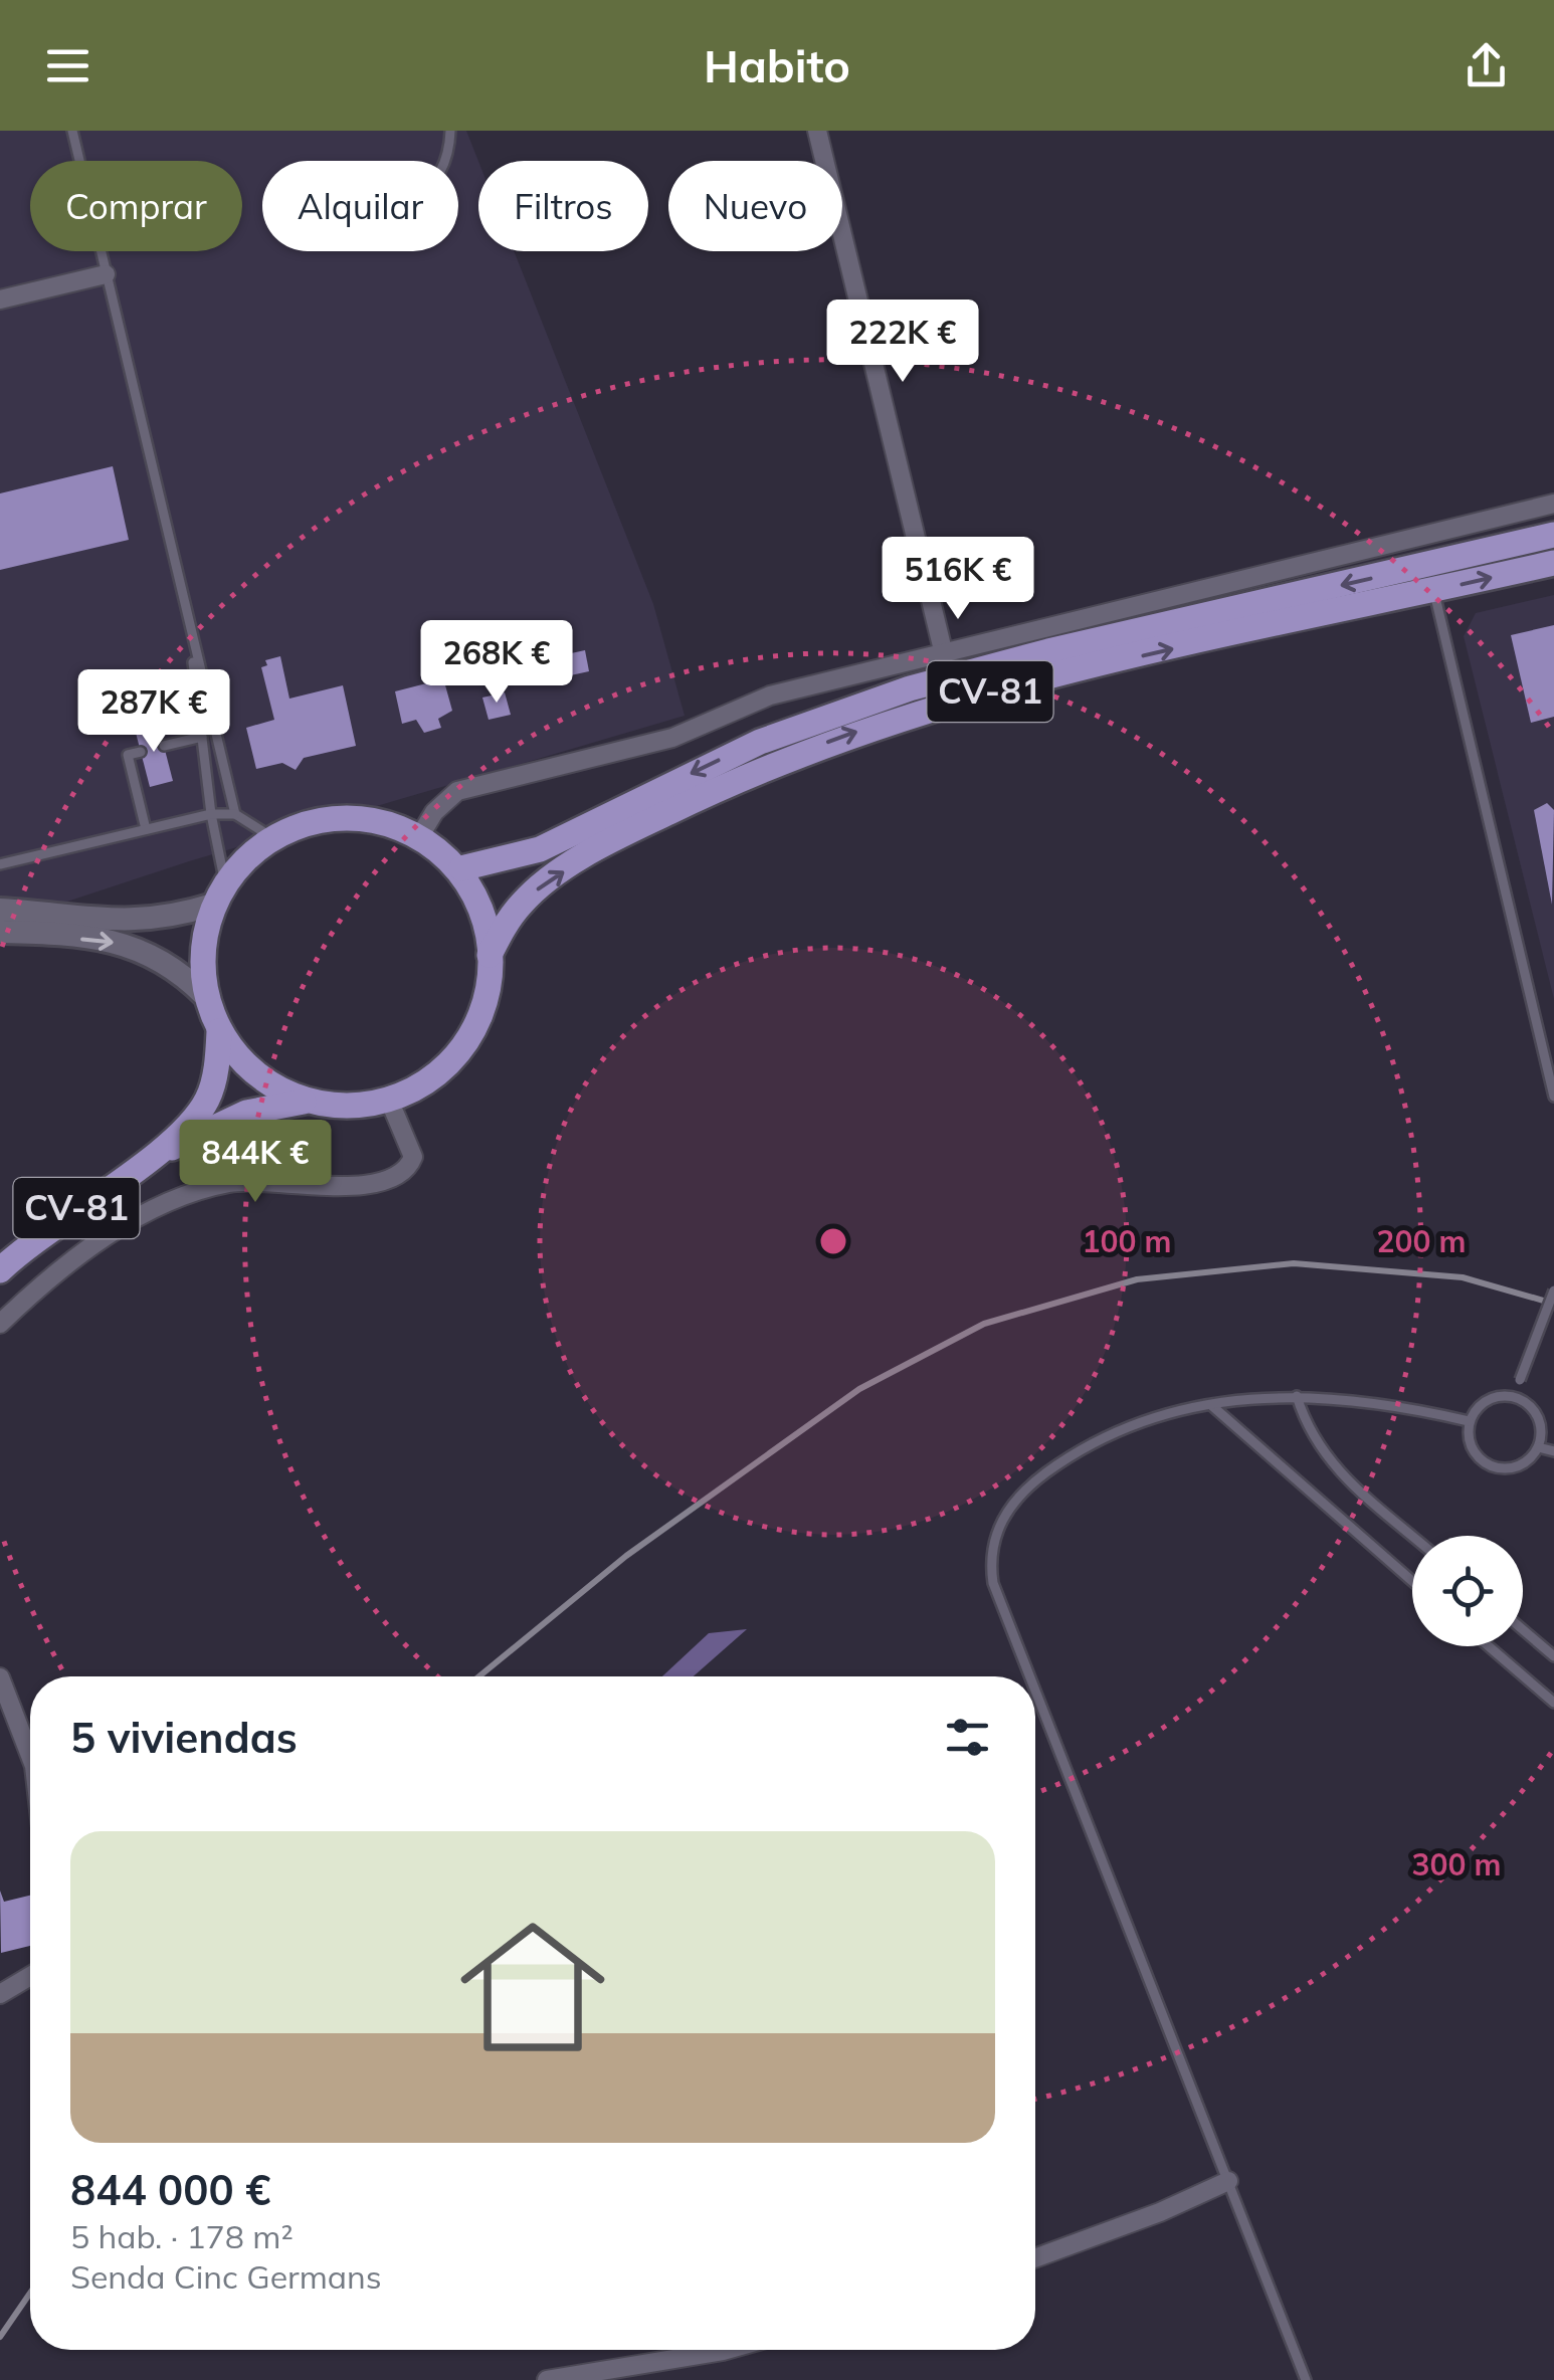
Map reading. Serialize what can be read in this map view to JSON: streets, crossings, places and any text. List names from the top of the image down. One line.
{"streets":{"main road":["CV-81"]},"page":{"header":"Habito","chip":["Comprar","Alquilar","Filtros","Nuevo"],"price":["222K €","516K €","268K €","287K €","844K €"],"heading":"5 viviendas","list":[{"name":"844 000 €","note":"5 hab. · 178 m² · Senda Cinc Germans"}]},"rings":["100 m","200 m","300 m"]}
